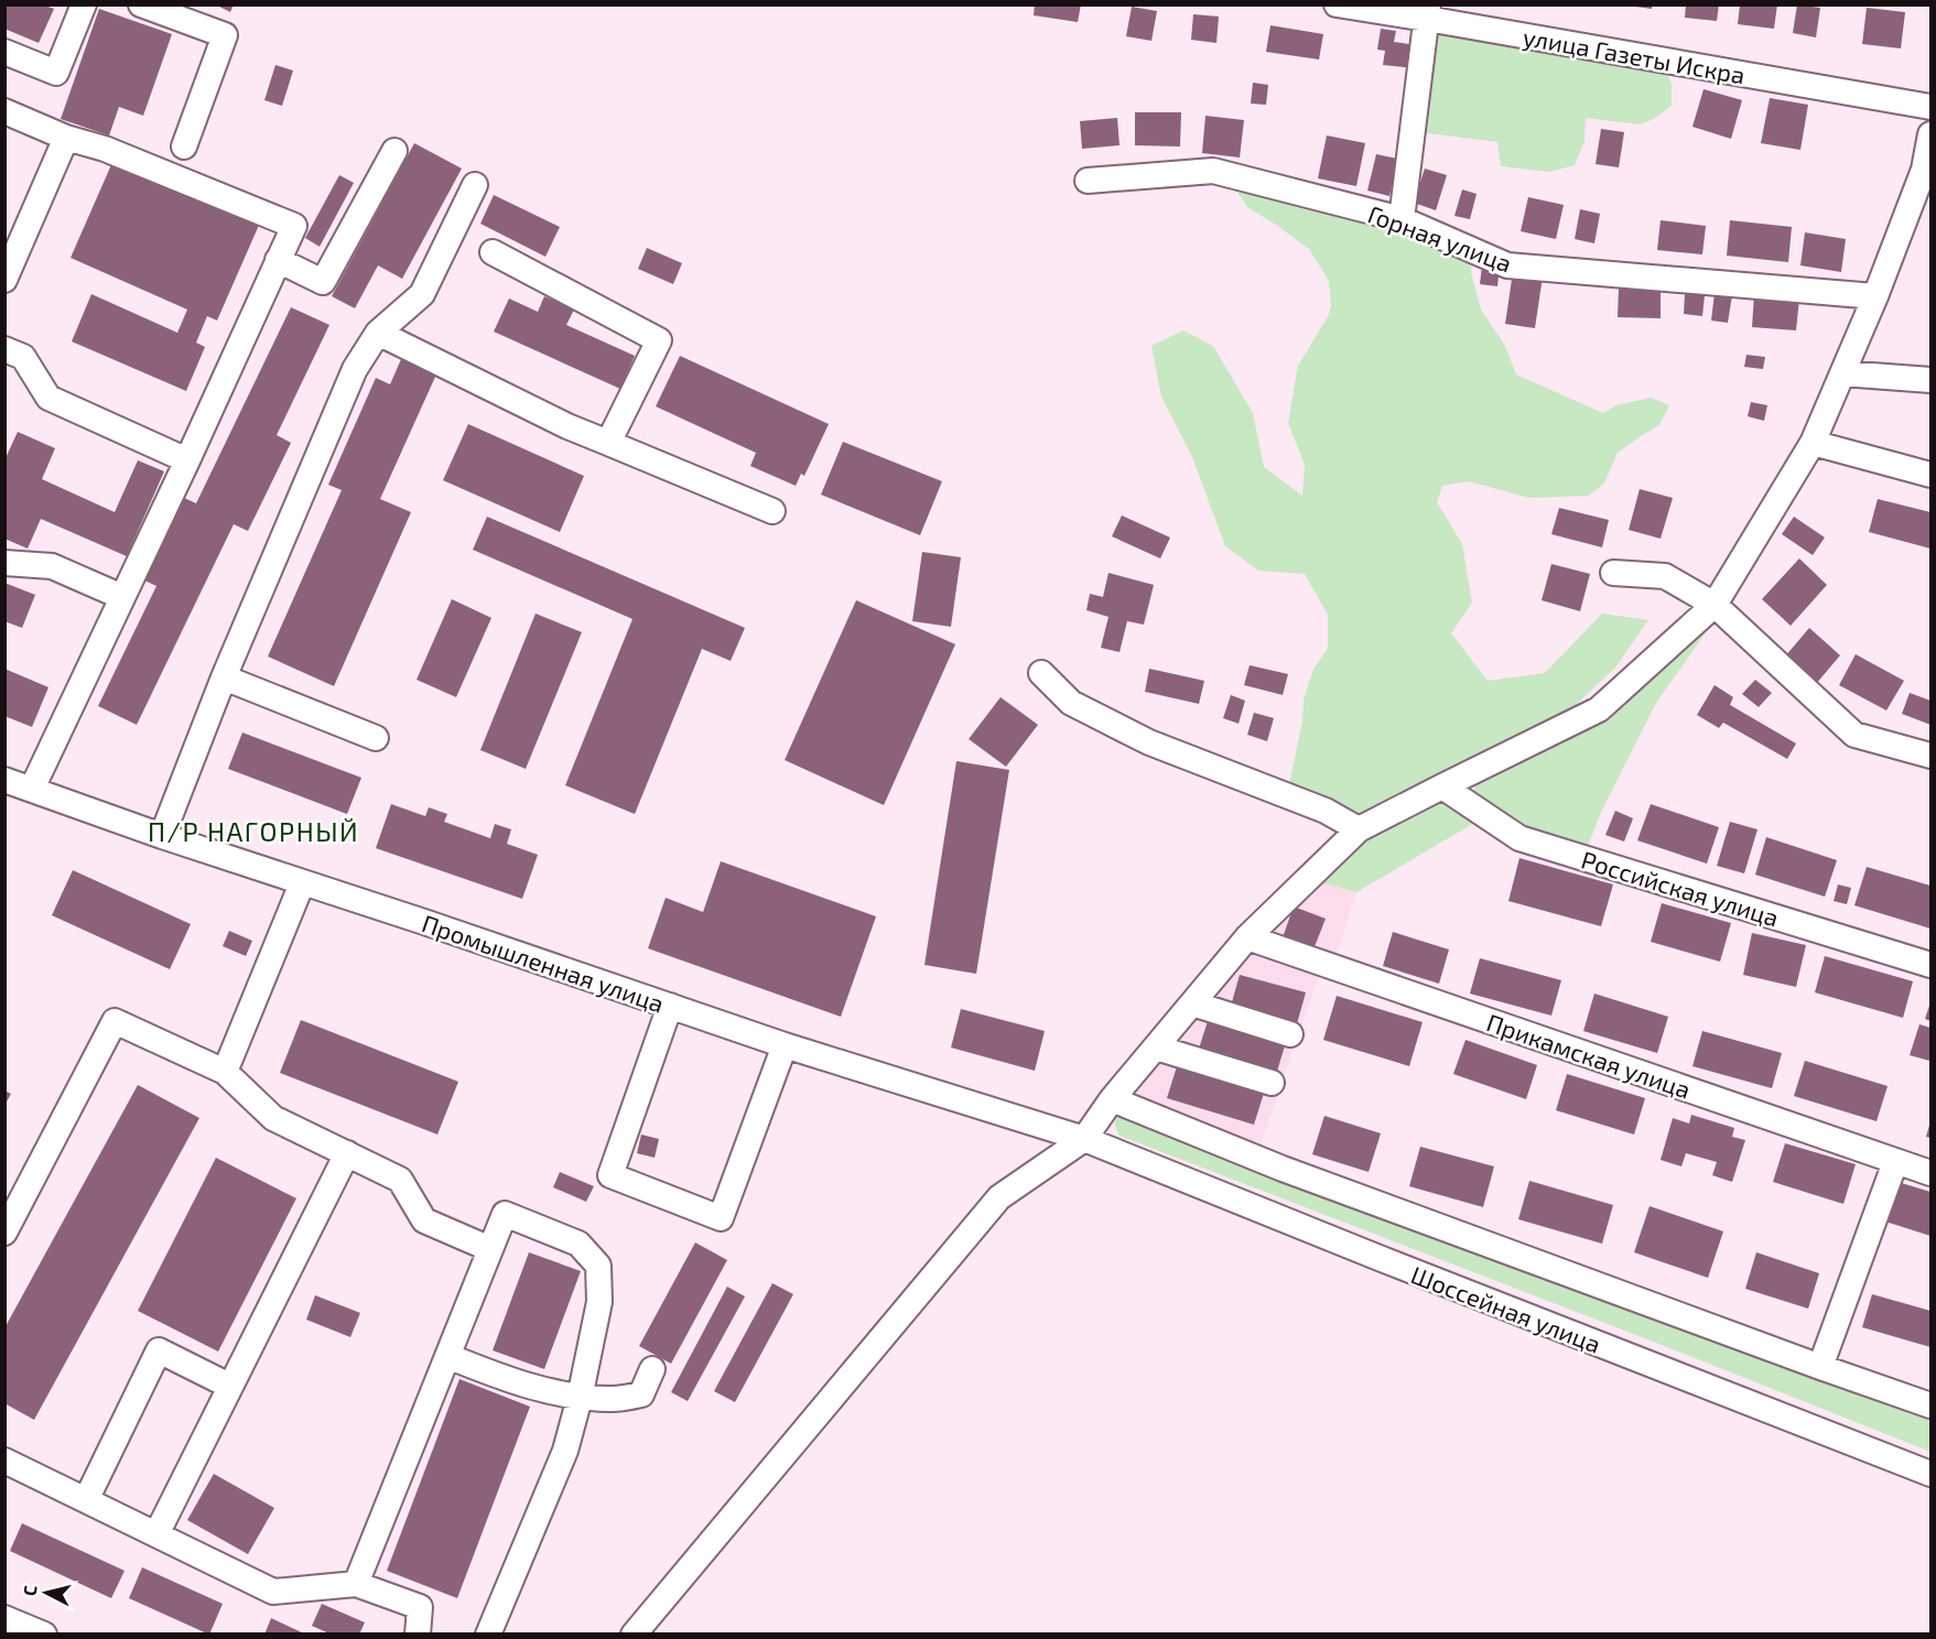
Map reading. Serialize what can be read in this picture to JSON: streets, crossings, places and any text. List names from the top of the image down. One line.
{"streets":{"street":["улица Газеты Искра","Горная улица","Российская улица","Промышленная улица","Прикамская улица","Шоссейная улица"]},"crossings":[["Промышленная улица","Шоссейная улица"]],"districts":["П/Р НАГОРНЫЙ"],"north":"left"}
